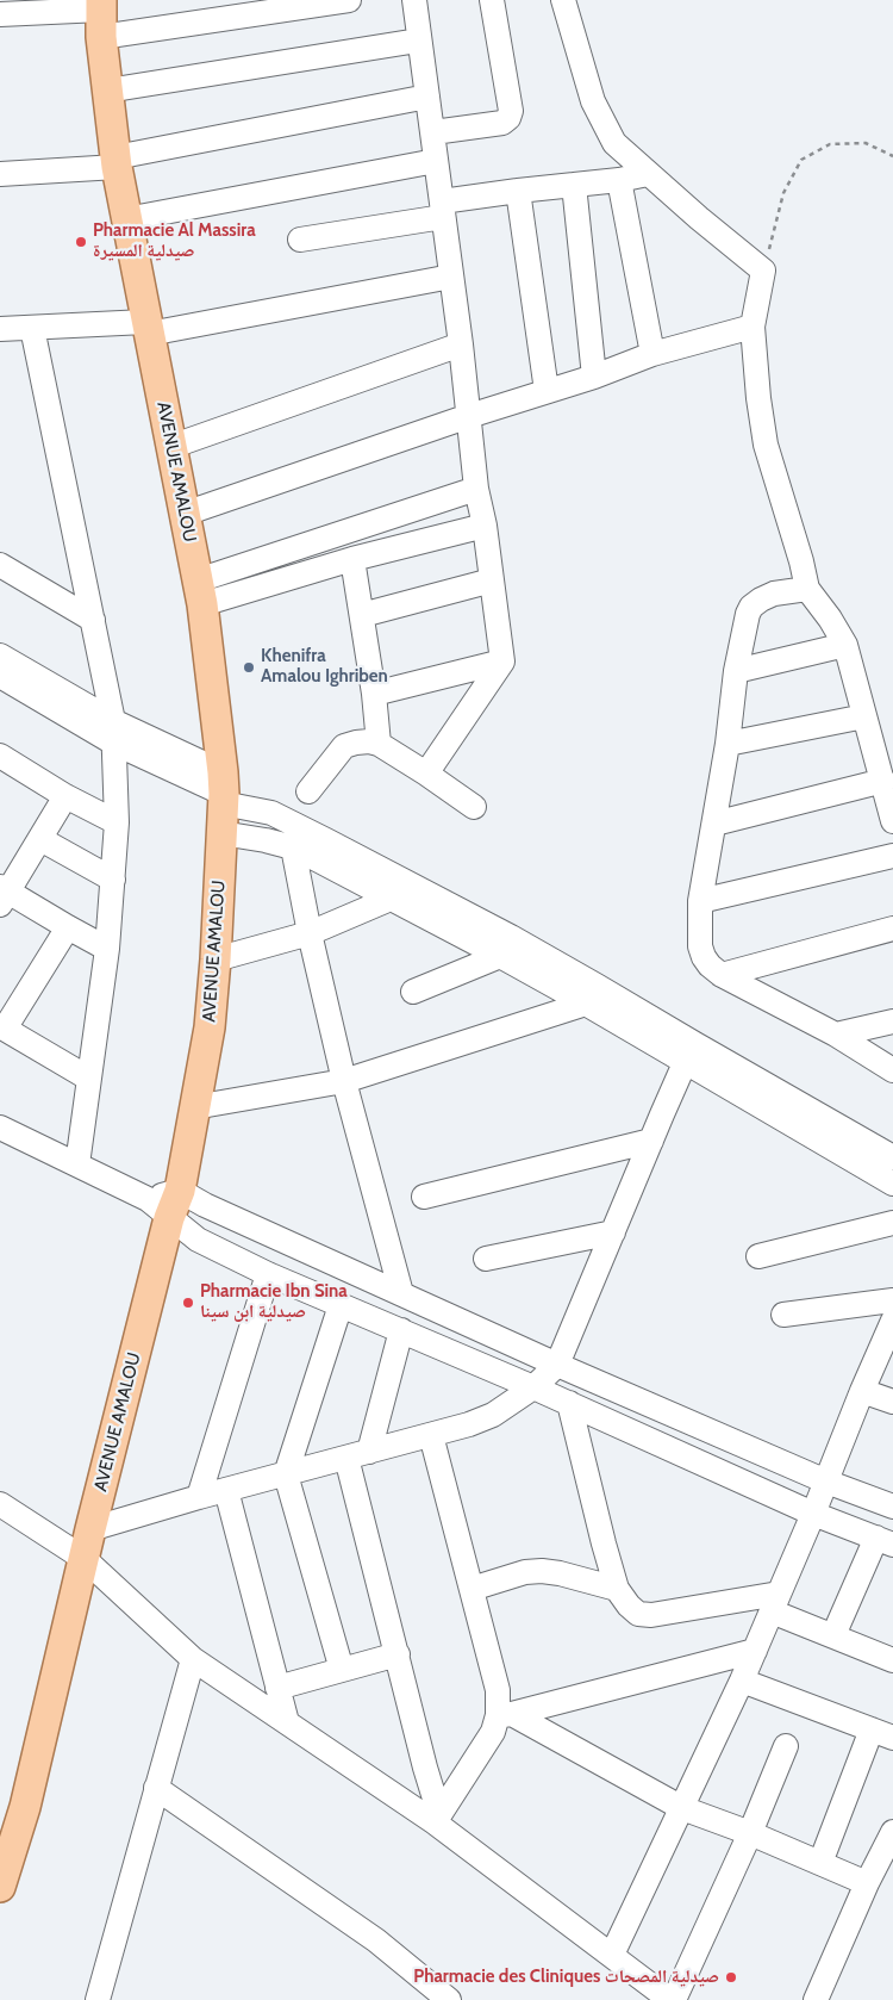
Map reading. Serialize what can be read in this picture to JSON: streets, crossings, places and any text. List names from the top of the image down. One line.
{"streets":{"main road":["AVENUE AMALOU"]},"places":["Pharmacie Al Massira صيدلية المسيرة","Khenifra Amalou Ighriben","Pharmacie Ibn Sina صيدلية ابن سينا","Pharmacie des Cliniques صيدلية المصحات"]}
